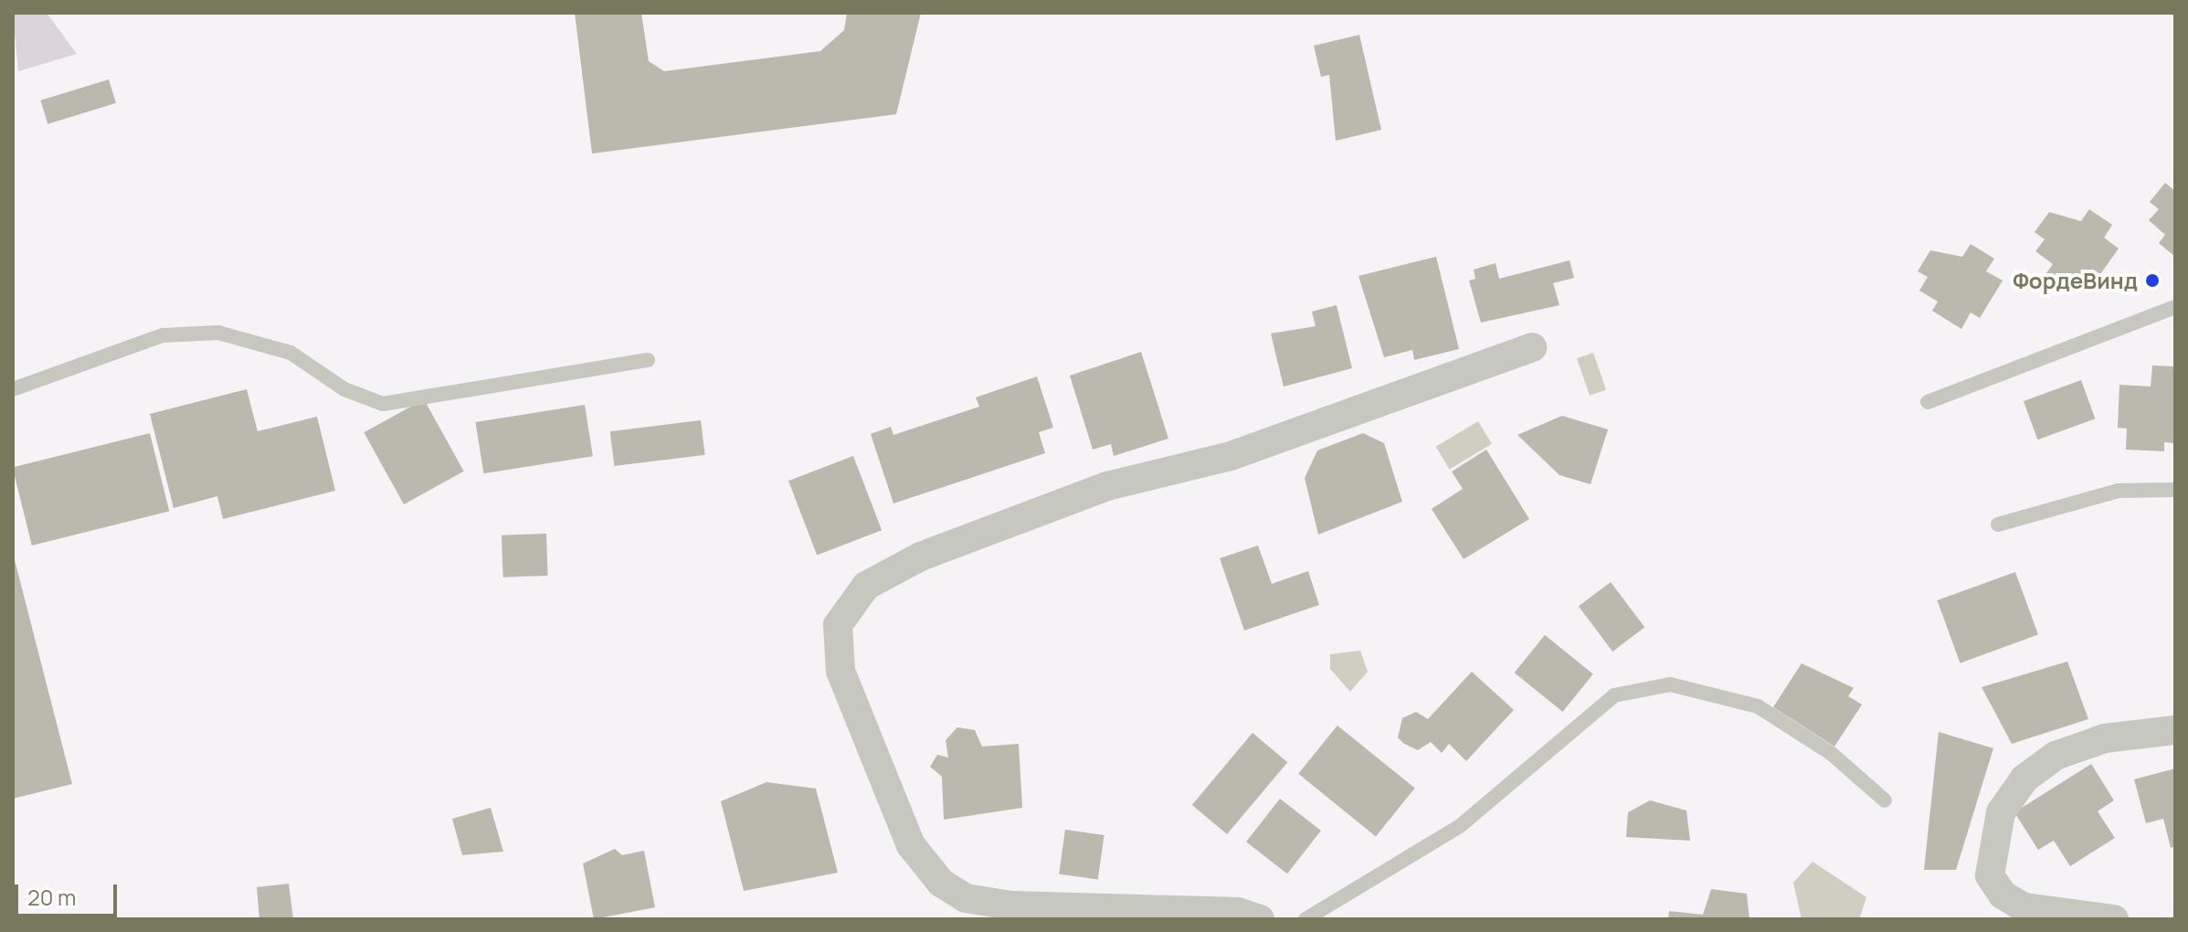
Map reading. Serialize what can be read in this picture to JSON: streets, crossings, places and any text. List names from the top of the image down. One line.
{"places":["ФордеВинд"],"scale_bar":"20 m"}
